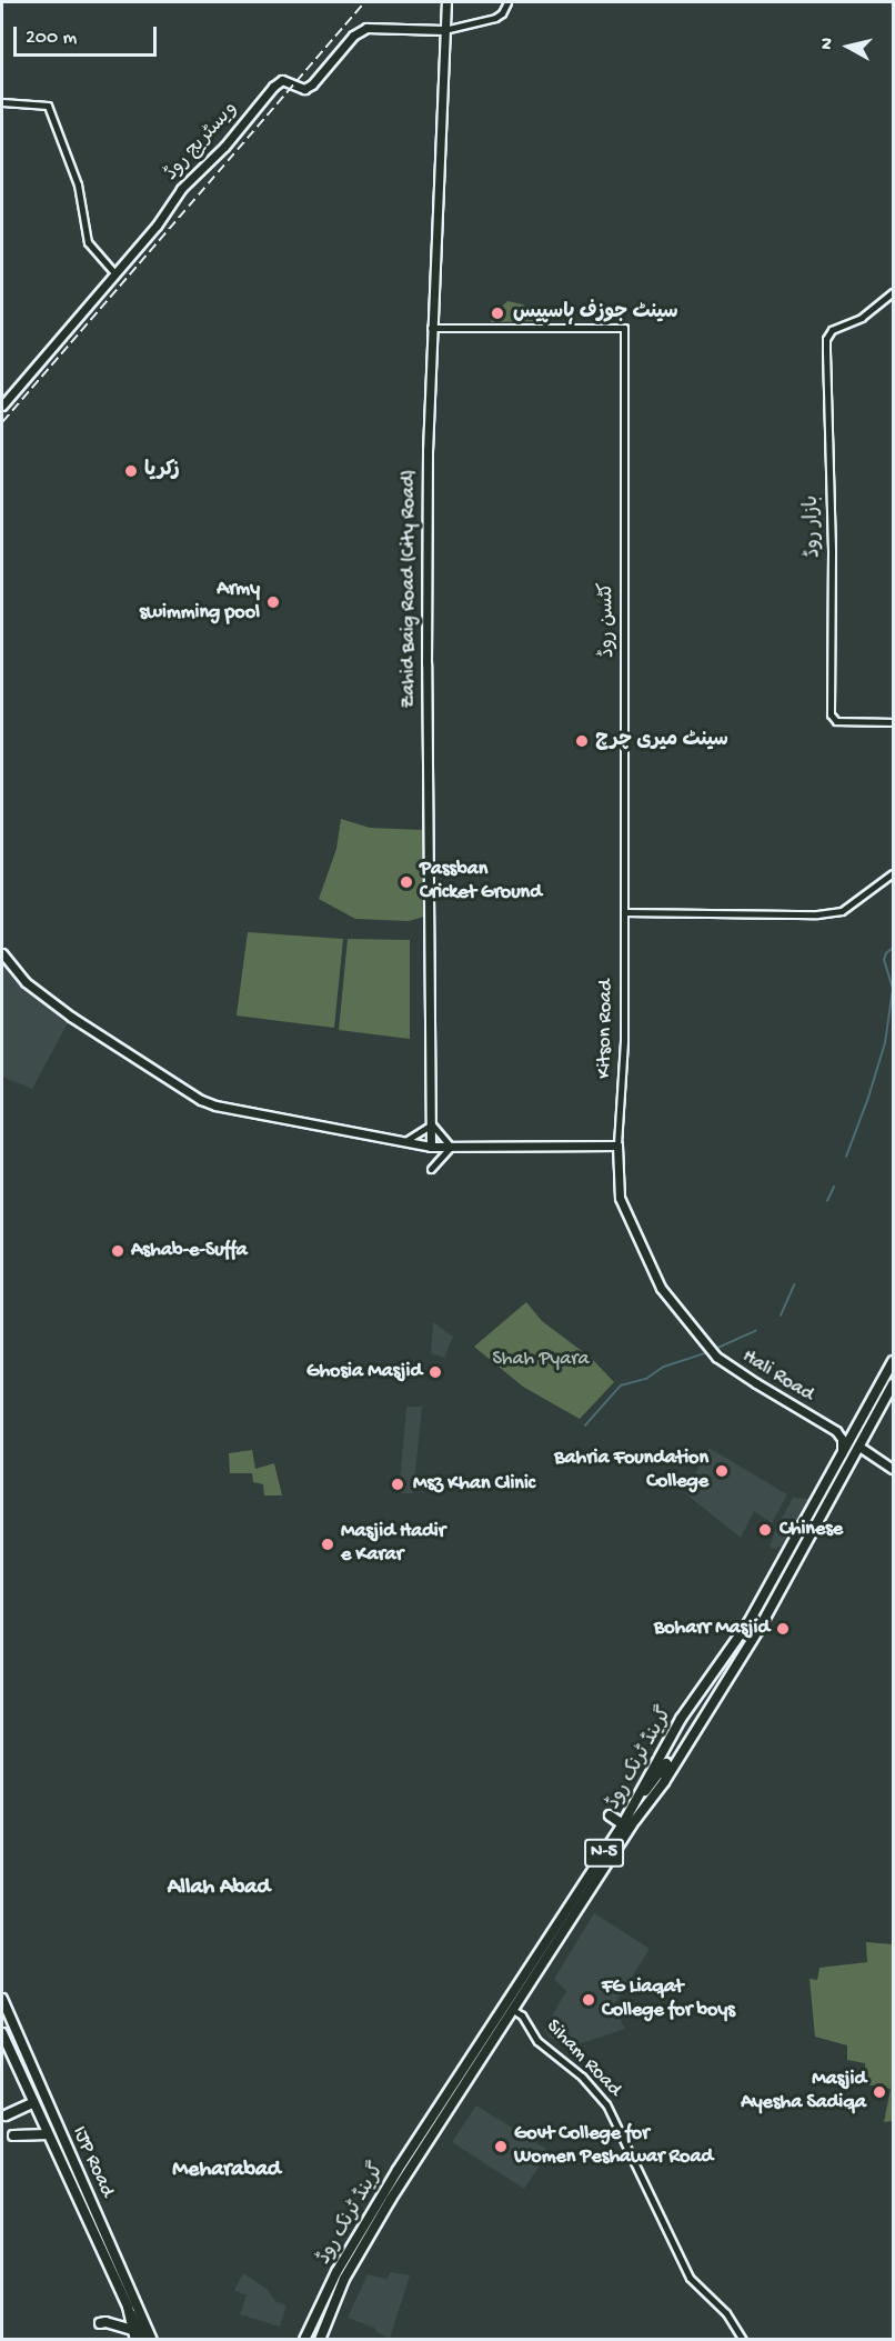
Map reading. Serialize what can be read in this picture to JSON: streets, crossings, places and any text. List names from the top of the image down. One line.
{"streets":{"highway":["گرینڈ ٹرنک روڈ","N-5","IJP Road"],"main road":["ویسٹریج روڈ","Zahid Baig Road (City Road)","Hali Road"],"street":["بازار روڈ","کٹسن روڈ","Kitson Road","Siham Road"]},"crossings":[["ویسٹریج روڈ","Zahid Baig Road (City Road)"],["Zahid Baig Road (City Road)","کٹسن روڈ"],["کٹسن روڈ","Kitson Road"],["Kitson Road","Hali Road"],["گرینڈ ٹرنک روڈ","Siham Road"]],"districts":["Allah Abad","Meharabad"],"parks":["Shah Pyara"],"places":["سینٹ جوزف ہاسپیس","زکریا","Army swimming pool","سینٹ میری چرچ","Passban Cricket Ground","Ashab-e-Suffa","Ghosia Masjid","Bahria Foundation College","Msz Khan Clinic","Chinese","Masjid Hadir e Karar","Boharr Masjid","FG Liaqat College for boys","Masjid Ayesha Sadiqa","Govt College for Women Peshawar Road"],"scale_bar":"200 m","north":"left"}
